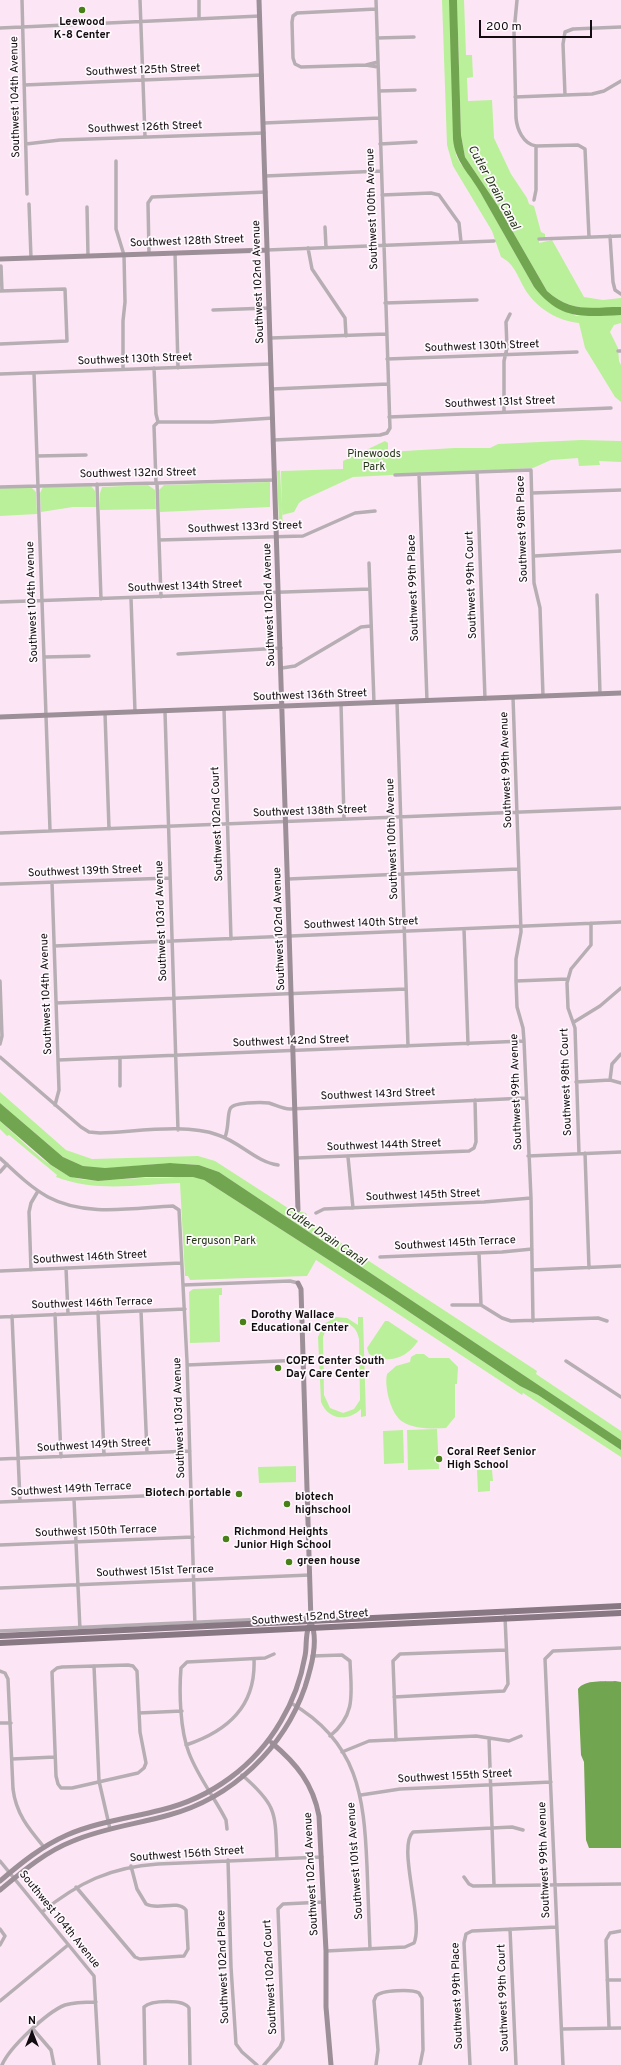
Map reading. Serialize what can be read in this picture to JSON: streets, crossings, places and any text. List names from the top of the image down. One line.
{"streets":{"main road":["Southwest 152nd Street"],"street":["Southwest 125th Street","Southwest 104th Avenue","Southwest 126th Street","Southwest 100th Avenue","Southwest 128th Street","Southwest 102nd Avenue","Southwest 130th Street","Southwest 131st Street","Southwest 132nd Street","Southwest 133rd Street","Southwest 98th Place","Southwest 99th Court","Southwest 134th Street","Southwest 99th Place","Southwest 136th Street","Southwest 99th Avenue","Southwest 138th Street","Southwest 102nd Court","Southwest 139th Street","Southwest 103rd Avenue","Southwest 140th Street","Southwest 142nd Street","Southwest 98th Court","Southwest 143rd Street","Southwest 144th Street","Southwest 145th Street","Southwest 145th Terrace","Southwest 146th Street","Southwest 146th Terrace","Southwest 149th Street","Southwest 149th Terrace","Southwest 150th Terrace","Southwest 151st Terrace","Southwest 155th Street","Southwest 156th Street","Southwest 101st Avenue","Southwest 102nd Place"]},"crossings":[["Southwest 125th Street","Southwest 104th Avenue"],["Southwest 125th Street","Southwest 102nd Avenue"],["Southwest 104th Avenue","Southwest 126th Street"],["Southwest 104th Avenue","Southwest 130th Street"],["Southwest 104th Avenue","Southwest 132nd Street"],["Southwest 104th Avenue","Southwest 134th Street"],["Southwest 104th Avenue","Southwest 136th Street"],["Southwest 104th Avenue","Southwest 138th Street"],["Southwest 104th Avenue","Southwest 139th Street"],["Southwest 104th Avenue","Southwest 140th Street"],["Southwest 104th Avenue","Southwest 142nd Street"],["Southwest 104th Avenue","Southwest 156th Street"],["Southwest 126th Street","Southwest 102nd Avenue"],["Southwest 100th Avenue","Southwest 128th Street"],["Southwest 100th Avenue","Southwest 102nd Avenue"],["Southwest 100th Avenue","Southwest 130th Street"],["Southwest 100th Avenue","Southwest 131st Street"],["Southwest 100th Avenue","Southwest 136th Street"],["Southwest 100th Avenue","Southwest 138th Street"],["Southwest 100th Avenue","Southwest 140th Street"],["Southwest 100th Avenue","Southwest 142nd Street"],["Southwest 128th Street","Southwest 102nd Avenue"],["Southwest 102nd Avenue","Southwest 130th Street"],["Southwest 102nd Avenue","Southwest 132nd Street"],["Southwest 102nd Avenue","Southwest 133rd Street"],["Southwest 102nd Avenue","Southwest 134th Street"],["Southwest 102nd Avenue","Southwest 136th Street"],["Southwest 102nd Avenue","Southwest 138th Street"],["Southwest 102nd Avenue","Southwest 102nd Court"],["Southwest 102nd Avenue","Southwest 140th Street"],["Southwest 102nd Avenue","Southwest 142nd Street"],["Southwest 102nd Avenue","Southwest 143rd Street"],["Southwest 102nd Avenue","Southwest 144th Street"],["Southwest 102nd Avenue","Southwest 156th Street"],["Southwest 98th Place","Southwest 99th Court"],["Southwest 98th Place","Southwest 99th Place"],["Southwest 98th Place","Southwest 136th Street"],["Southwest 99th Court","Southwest 99th Place"],["Southwest 99th Court","Southwest 136th Street"],["Southwest 99th Place","Southwest 136th Street"],["Southwest 136th Street","Southwest 99th Avenue"],["Southwest 136th Street","Southwest 102nd Court"],["Southwest 136th Street","Southwest 103rd Avenue"],["Southwest 99th Avenue","Southwest 138th Street"],["Southwest 99th Avenue","Southwest 140th Street"],["Southwest 99th Avenue","Southwest 142nd Street"],["Southwest 99th Avenue","Southwest 143rd Street"],["Southwest 99th Avenue","Southwest 145th Street"],["Southwest 99th Avenue","Southwest 145th Terrace"],["Southwest 99th Avenue","Southwest 155th Street"],["Southwest 138th Street","Southwest 102nd Court"],["Southwest 138th Street","Southwest 103rd Avenue"],["Southwest 102nd Court","Southwest 140th Street"],["Southwest 139th Street","Southwest 103rd Avenue"],["Southwest 103rd Avenue","Southwest 140th Street"],["Southwest 103rd Avenue","Southwest 142nd Street"],["Southwest 103rd Avenue","Southwest 146th Street"],["Southwest 103rd Avenue","Southwest 146th Terrace"],["Southwest 103rd Avenue","Southwest 149th Street"],["Southwest 103rd Avenue","Southwest 149th Terrace"],["Southwest 103rd Avenue","Southwest 150th Terrace"],["Southwest 103rd Avenue","Southwest 151st Terrace"],["Southwest 103rd Avenue","Southwest 152nd Street"],["Southwest 140th Street","Southwest 98th Court"],["Southwest 143rd Street","Southwest 144th Street"],["Southwest 155th Street","Southwest 101st Avenue"],["Southwest 156th Street","Southwest 102nd Place"]],"water":["Cutler Drain Canal"],"parks":["Pinewoods Park","Ferguson Park"],"places":["Leewood K-8 Center","Dorothy Wallace Educational Center","COPE Center South Day Care Center","Coral Reef Senior High School","Biotech portable","biotech highschool","Richmond Heights Junior High School","green house"],"scale_bar":"200 m","north":"top"}
